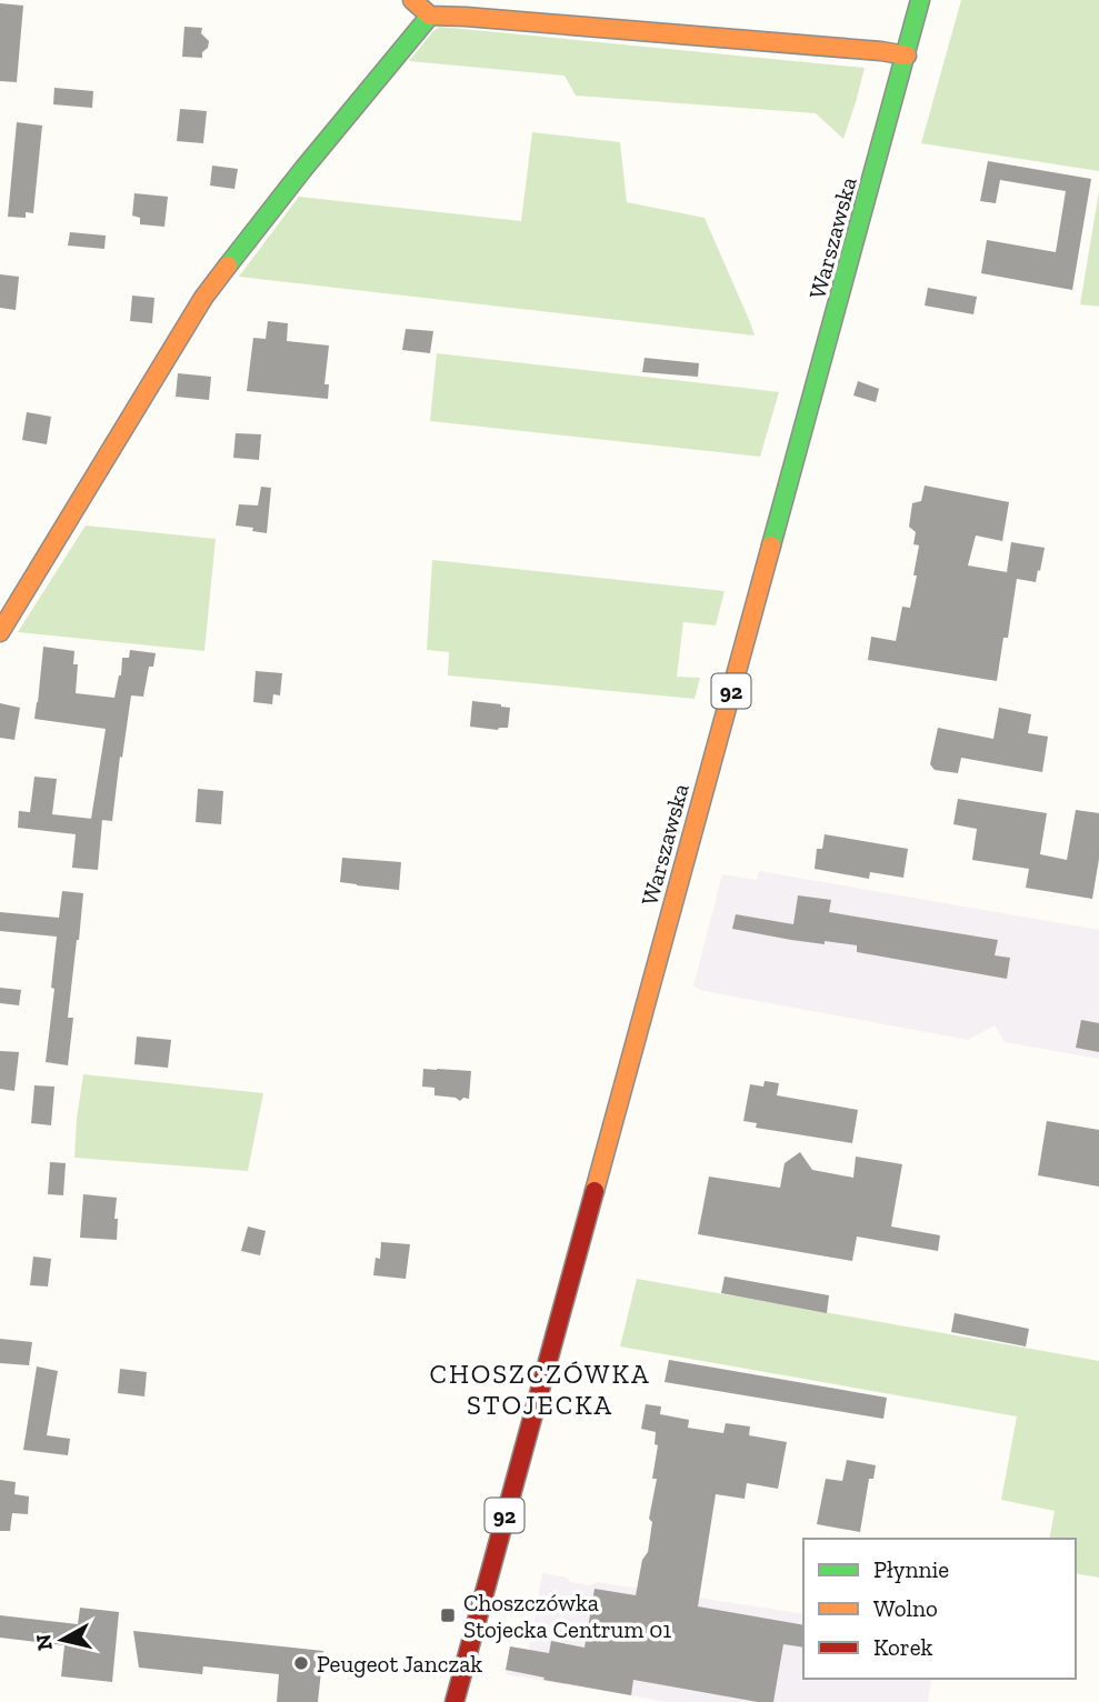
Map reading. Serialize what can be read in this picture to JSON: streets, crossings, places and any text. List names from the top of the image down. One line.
{"streets":{"main road":["Warszawska","92"]},"districts":["CHOSZCZÓWKA STOJECKA"],"places":{"transit":["Choszczówka Stojecka Centrum 01"],"other":["Peugeot Janczak"]},"legend":["Płynnie","Wolno","Korek"],"north":"left"}
